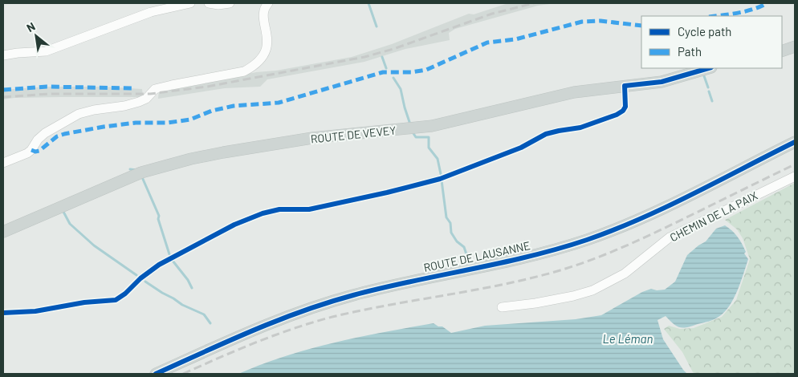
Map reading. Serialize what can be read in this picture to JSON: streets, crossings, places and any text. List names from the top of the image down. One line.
{"streets":{"main road":["ROUTE DE VEVEY","ROUTE DE LAUSANNE"],"street":["CHEMIN DE LA PAIX"]},"water":["Le Léman"],"legend":["Cycle path","Path"],"north":"top left"}
